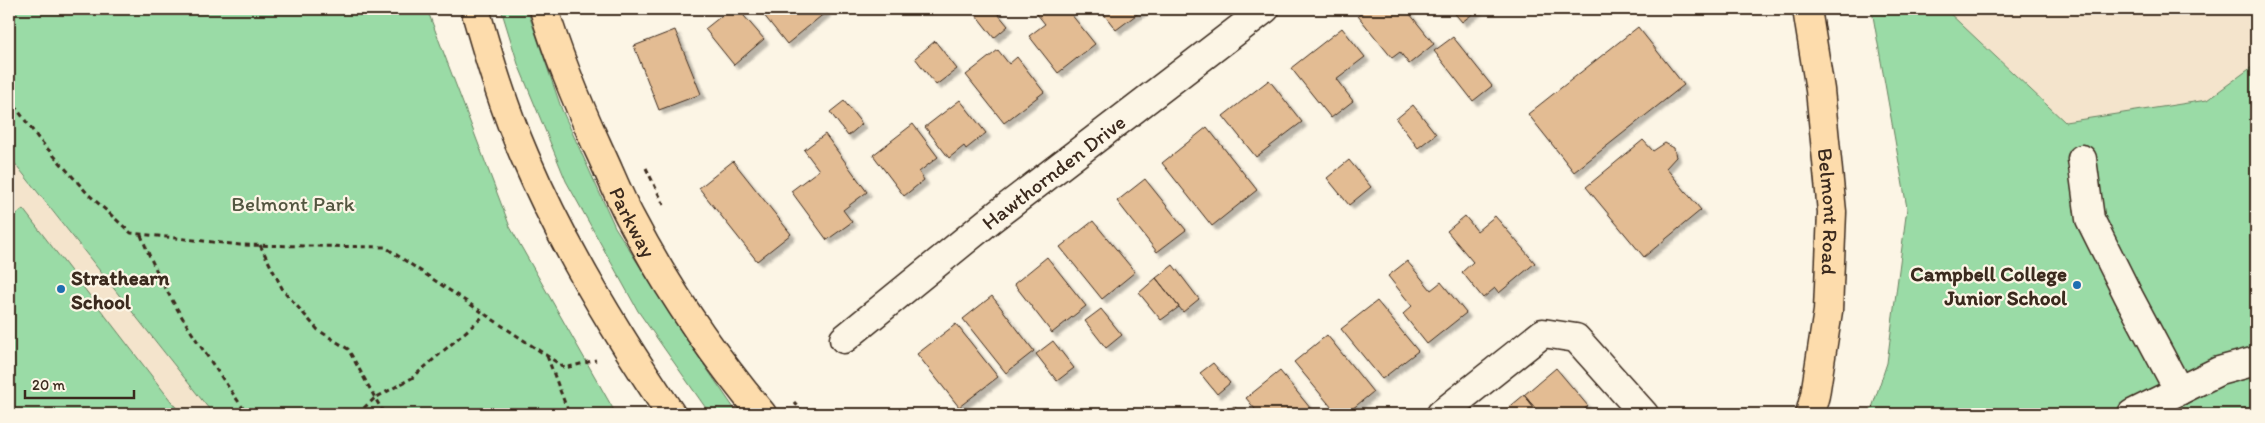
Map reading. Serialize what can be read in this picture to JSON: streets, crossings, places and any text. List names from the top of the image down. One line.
{"streets":{"main road":["Belmont Road","Parkway"],"street":["Hawthornden Drive"]},"parks":["Belmont Park"],"places":["Campbell College Junior School","Strathearn School"],"scale_bar":"20 m"}
